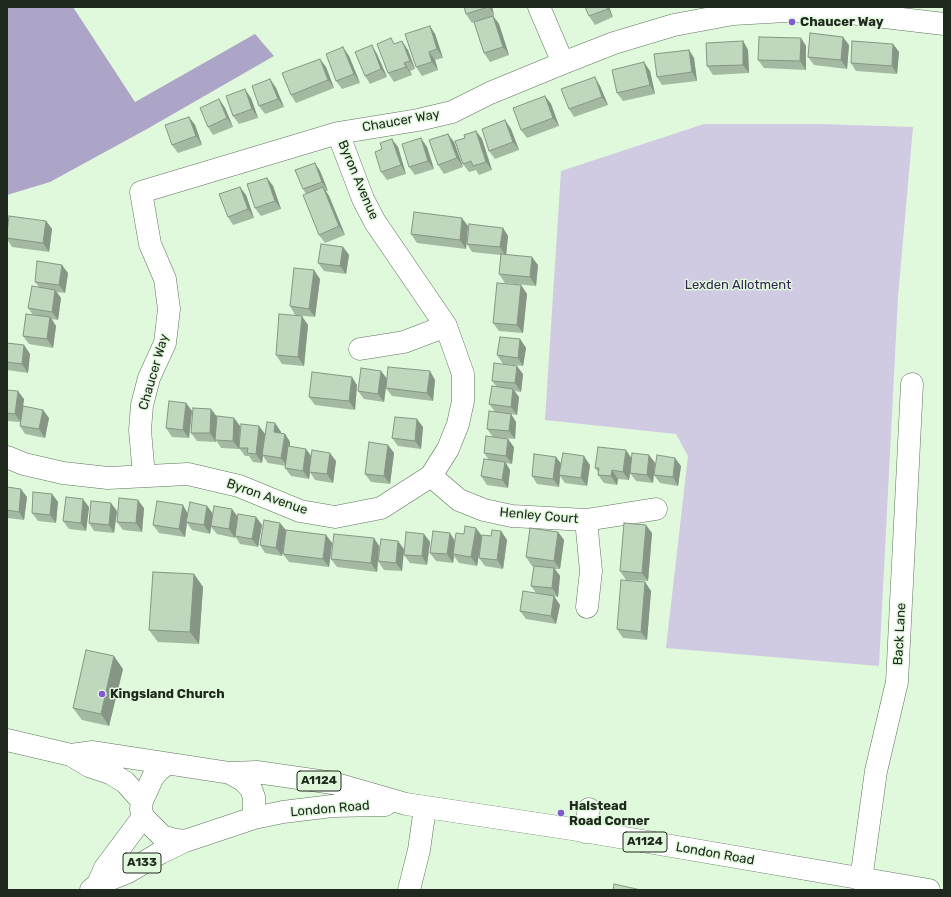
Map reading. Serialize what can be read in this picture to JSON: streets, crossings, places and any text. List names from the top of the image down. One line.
{"streets":{"street":["Chaucer Way","Byron Avenue","Henley Court","Back Lane","A1124","London Road","A133"]},"crossings":[["Chaucer Way","Byron Avenue"],["Byron Avenue","Henley Court"],["Back Lane","London Road"],["London Road","A133"]],"parks":["Lexden Allotment"],"places":["Chaucer Way","Kingsland Church","Halstead Road Corner"]}
